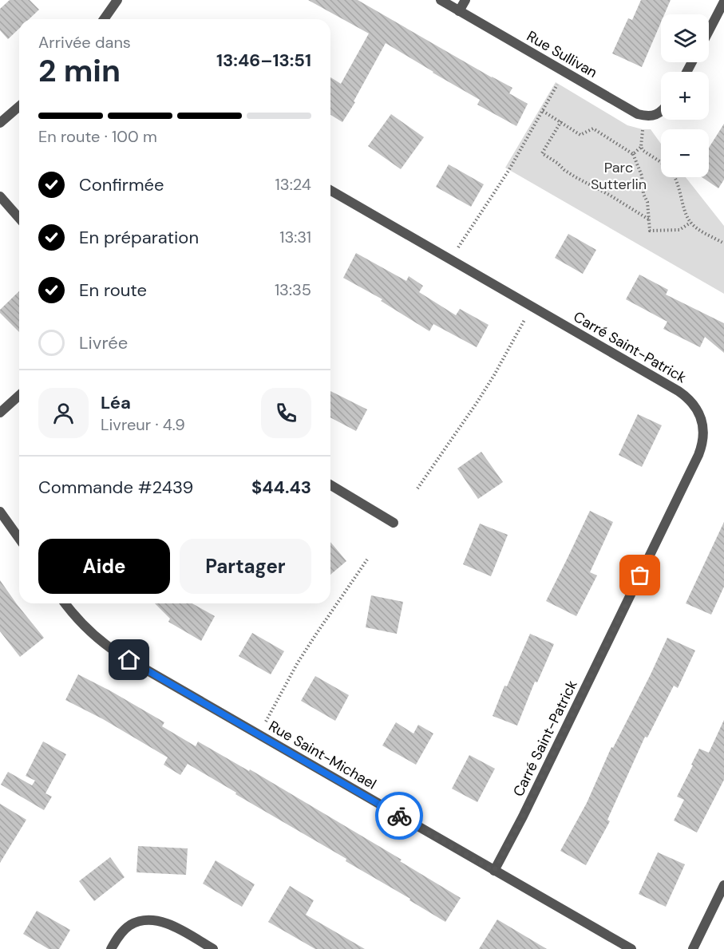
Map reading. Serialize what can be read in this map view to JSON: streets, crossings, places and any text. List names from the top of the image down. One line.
{"streets":{"street":["Rue Sullivan","Carré Saint-Patrick","Rue Saint-Michael"]},"crossings":[["Carré Saint-Patrick","Rue Saint-Michael"]],"parks":["Parc Sutterlin"],"page":{"map_buttons":["+","−"],"heading":["2 min","Arrivée dans","13:46–13:51"],"panel":["Léa","Livreur · 4.9","Commande #2439","$44.43"],"bar":"En route · 100 m","list":[["Confirmée","13:24"],["En préparation","13:31"],["En route","13:35"],"Livrée"],"buttons":["Aide","Partager"]}}
